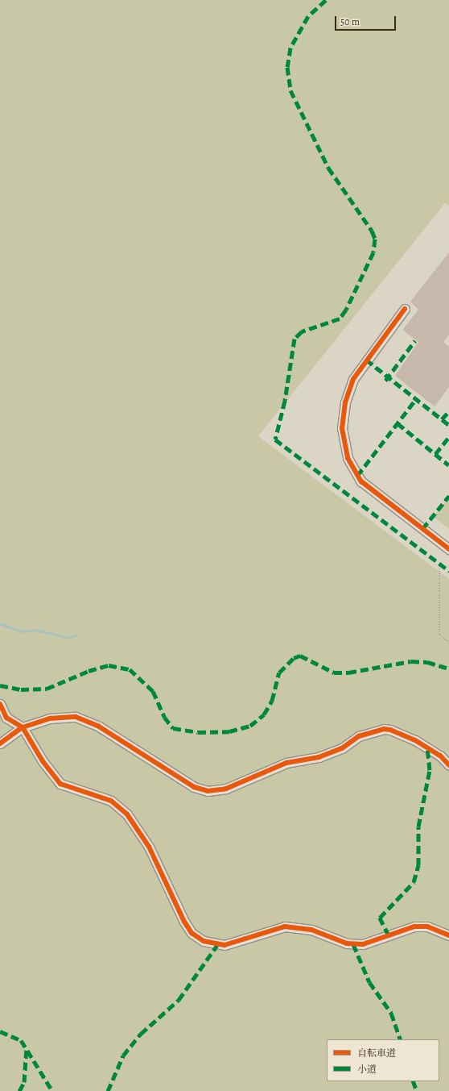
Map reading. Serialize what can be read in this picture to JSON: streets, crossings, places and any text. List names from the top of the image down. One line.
{"legend":["自転車道","小道"],"scale_bar":"50 m"}
